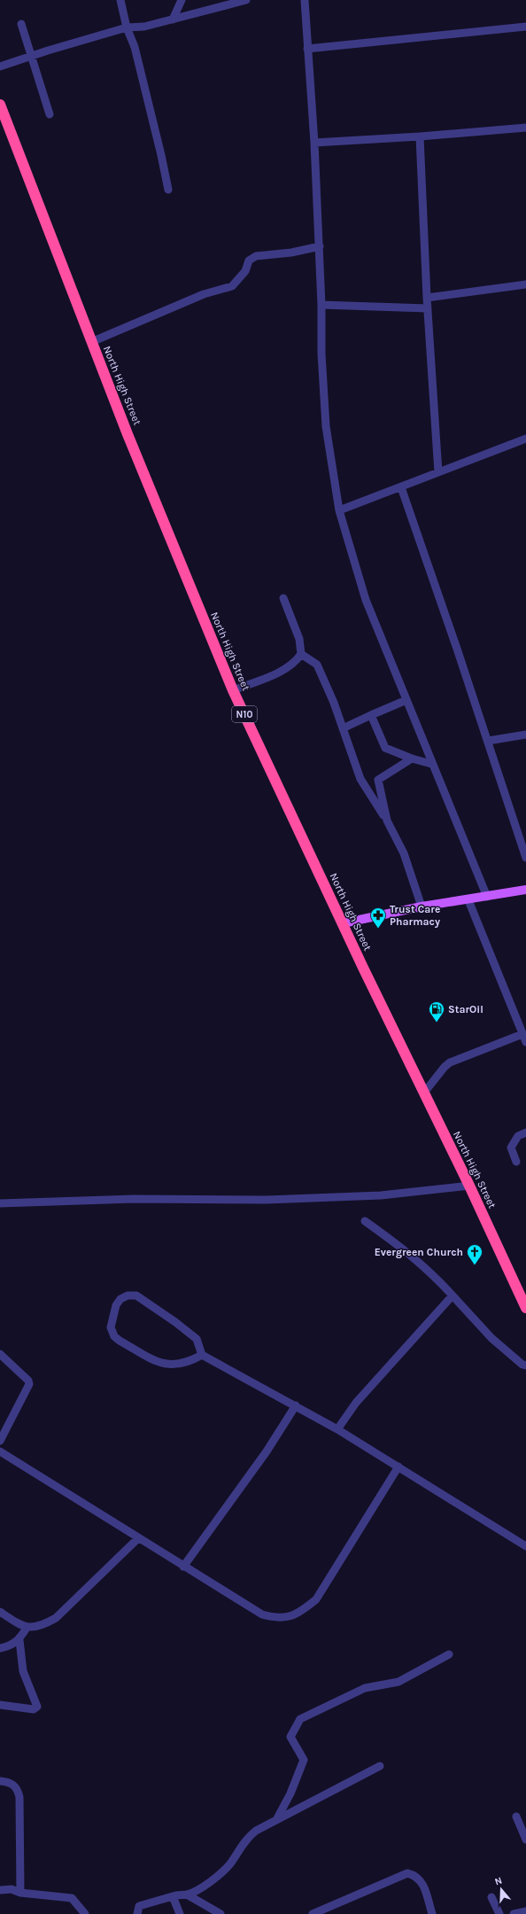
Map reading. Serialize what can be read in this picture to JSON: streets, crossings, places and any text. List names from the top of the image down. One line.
{"streets":{"highway":["North High Street","N10"]},"places":{"pharmacy":["Trust Care Pharmacy"],"fuel station":["StarOil"],"church":["Evergreen Church"]},"north":"top"}
